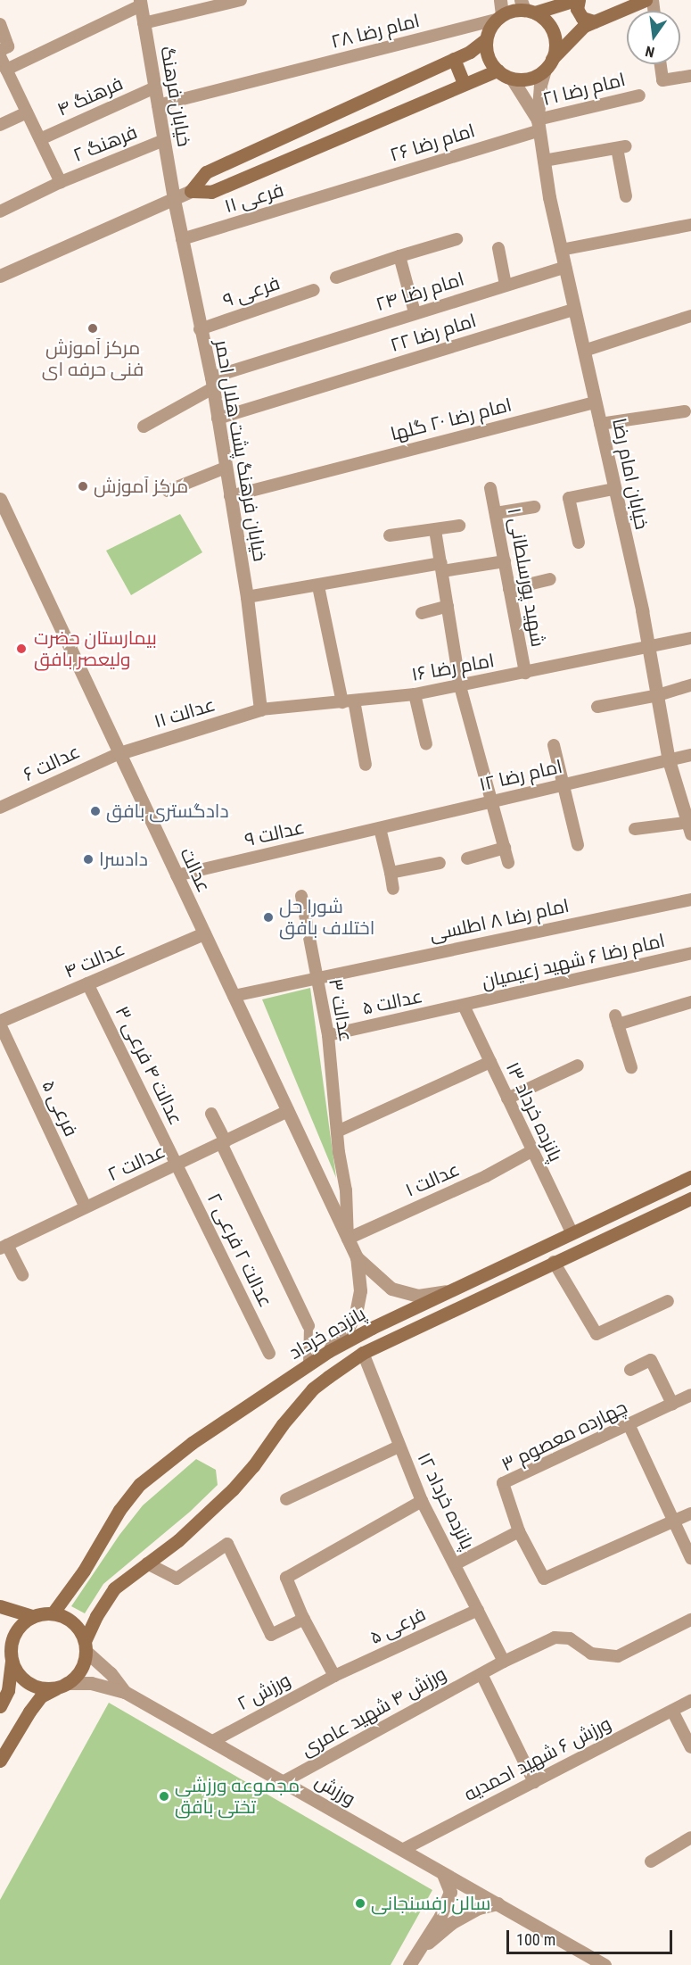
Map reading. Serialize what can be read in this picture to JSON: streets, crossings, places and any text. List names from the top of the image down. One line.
{"streets":{"main road":["پانزده خرداد"],"street":["امام رضا ۲۸","امام رضا ۲۱","فرهنگ ۴","خیابان فرهنگ","امام رضا ۲۶","فرهنگ ۲","فرعی ۱۱","فرعی ۹","امام رضا ۲۴","امام رضا ۲۲","امام رضا ۲۰ گلها","خیابان فرهنگ پشت هلال احمر","خیابان امام رضا","شهید پورسلطانی ۱","امام رضا ۱۶","عدالت ۱۱","عدالت ۶","امام رضا ۱۲","عدالت ۹","عدالت","امام رضا ۸ اطلسی","عدالت ۴","امام رضا ۶ شهید زعیمیان","عدالت ۵","عدالت ۳","عدالت ۴ فرعی ۳","فرعی ۵","پانزده خرداد ۱۳","عدالت ۲","عدالت ۱","عدالت ۲ فرعی ۲","چهارده معصوم ۳","پانزده خرداد ۱۲","ورزش ۲","ورزش ۴ شهید عامری","ورزش ۶ شهید احمدیه","ورزش"]},"crossings":[["امام رضا ۲۸","خیابان فرهنگ"],["امام رضا ۲۱","امام رضا ۲۶"],["امام رضا ۲۱","خیابان امام رضا"],["فرهنگ ۴","خیابان فرهنگ"],["خیابان فرهنگ","فرهنگ ۲"],["خیابان فرهنگ","خیابان فرهنگ پشت هلال احمر"],["امام رضا ۲۶","فرعی ۱۱"],["امام رضا ۲۶","خیابان امام رضا"],["فرعی ۱۱","خیابان فرهنگ پشت هلال احمر"],["فرعی ۹","خیابان فرهنگ پشت هلال احمر"],["امام رضا ۲۴","خیابان فرهنگ پشت هلال احمر"],["امام رضا ۲۴","خیابان امام رضا"],["امام رضا ۲۲","خیابان فرهنگ پشت هلال احمر"],["امام رضا ۲۲","خیابان امام رضا"],["امام رضا ۲۰ گلها","خیابان فرهنگ پشت هلال احمر"],["امام رضا ۲۰ گلها","خیابان امام رضا"],["خیابان فرهنگ پشت هلال احمر","امام رضا ۱۶"],["خیابان فرهنگ پشت هلال احمر","عدالت ۱۱"],["خیابان امام رضا","امام رضا ۱۶"],["خیابان امام رضا","امام رضا ۱۲"],["شهید پورسلطانی ۱","امام رضا ۱۶"],["امام رضا ۱۶","عدالت ۱۱"],["عدالت ۱۱","عدالت ۶"],["عدالت ۱۱","عدالت"],["عدالت ۶","عدالت"],["امام رضا ۱۲","عدالت ۹"],["عدالت ۹","عدالت"],["عدالت","امام رضا ۸ اطلسی"],["عدالت","عدالت ۴"],["عدالت","عدالت ۳"],["عدالت","عدالت ۲"],["عدالت","عدالت ۱"],["عدالت","پانزده خرداد"],["امام رضا ۸ اطلسی","عدالت ۳"],["عدالت ۴","عدالت ۴ فرعی ۳"],["عدالت ۴","فرعی ۵"],["امام رضا ۶ شهید زعیمیان","عدالت ۵"],["امام رضا ۶ شهید زعیمیان","پانزده خرداد ۱۳"],["عدالت ۵","عدالت ۳"],["عدالت ۵","پانزده خرداد ۱۳"],["عدالت ۳","عدالت ۱"],["عدالت ۴ فرعی ۳","عدالت ۲"],["عدالت ۴ فرعی ۳","عدالت ۲ فرعی ۲"],["فرعی ۵","عدالت ۲"],["فرعی ۵","پانزده خرداد ۱۲"],["فرعی ۵","ورزش ۲"],["پانزده خرداد ۱۳","عدالت ۱"],["پانزده خرداد ۱۳","پانزده خرداد"],["عدالت ۲","عدالت ۲ فرعی ۲"],["پانزده خرداد","پانزده خرداد ۱۲"],["پانزده خرداد","ورزش"],["پانزده خرداد ۱۲","ورزش ۴ شهید عامری"],["ورزش ۲","ورزش"],["ورزش ۴ شهید عامری","ورزش"],["ورزش ۶ شهید احمدیه","ورزش"]],"places":["مرکز آموزش فنی حرفه ای","مرکز آموزش","بیمارستان حضرت ولیعصر بافق","دادگستری بافق","دادسرا","شورا حل اختلاف بافق","مجموعه ورزشی تختی بافق","سالن رفسنجانی"],"scale_bar":"100 m","north":"bottom"}
